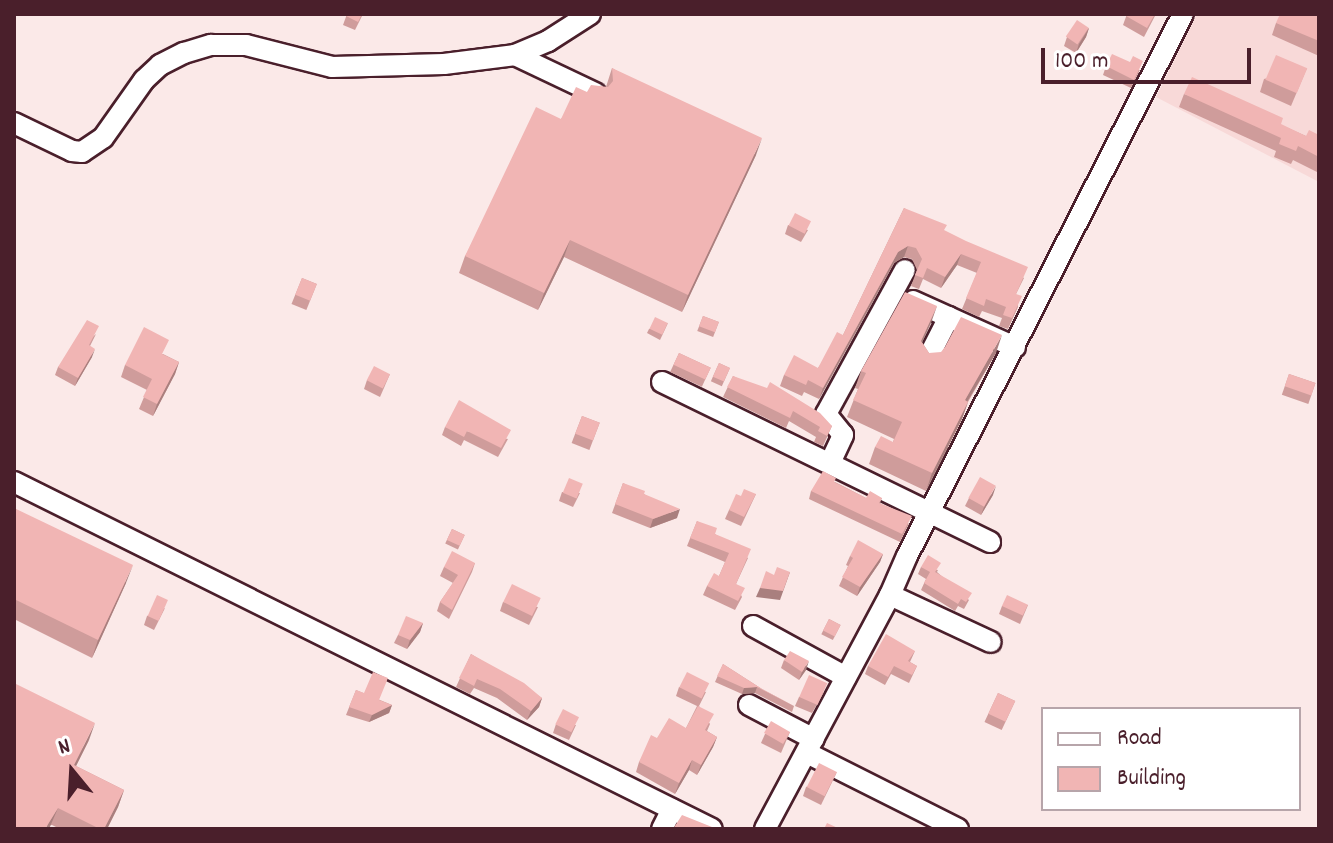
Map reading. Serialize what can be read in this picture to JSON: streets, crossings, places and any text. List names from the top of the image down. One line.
{"legend":["Road","Building"],"scale_bar":"100 m","north":"top"}
